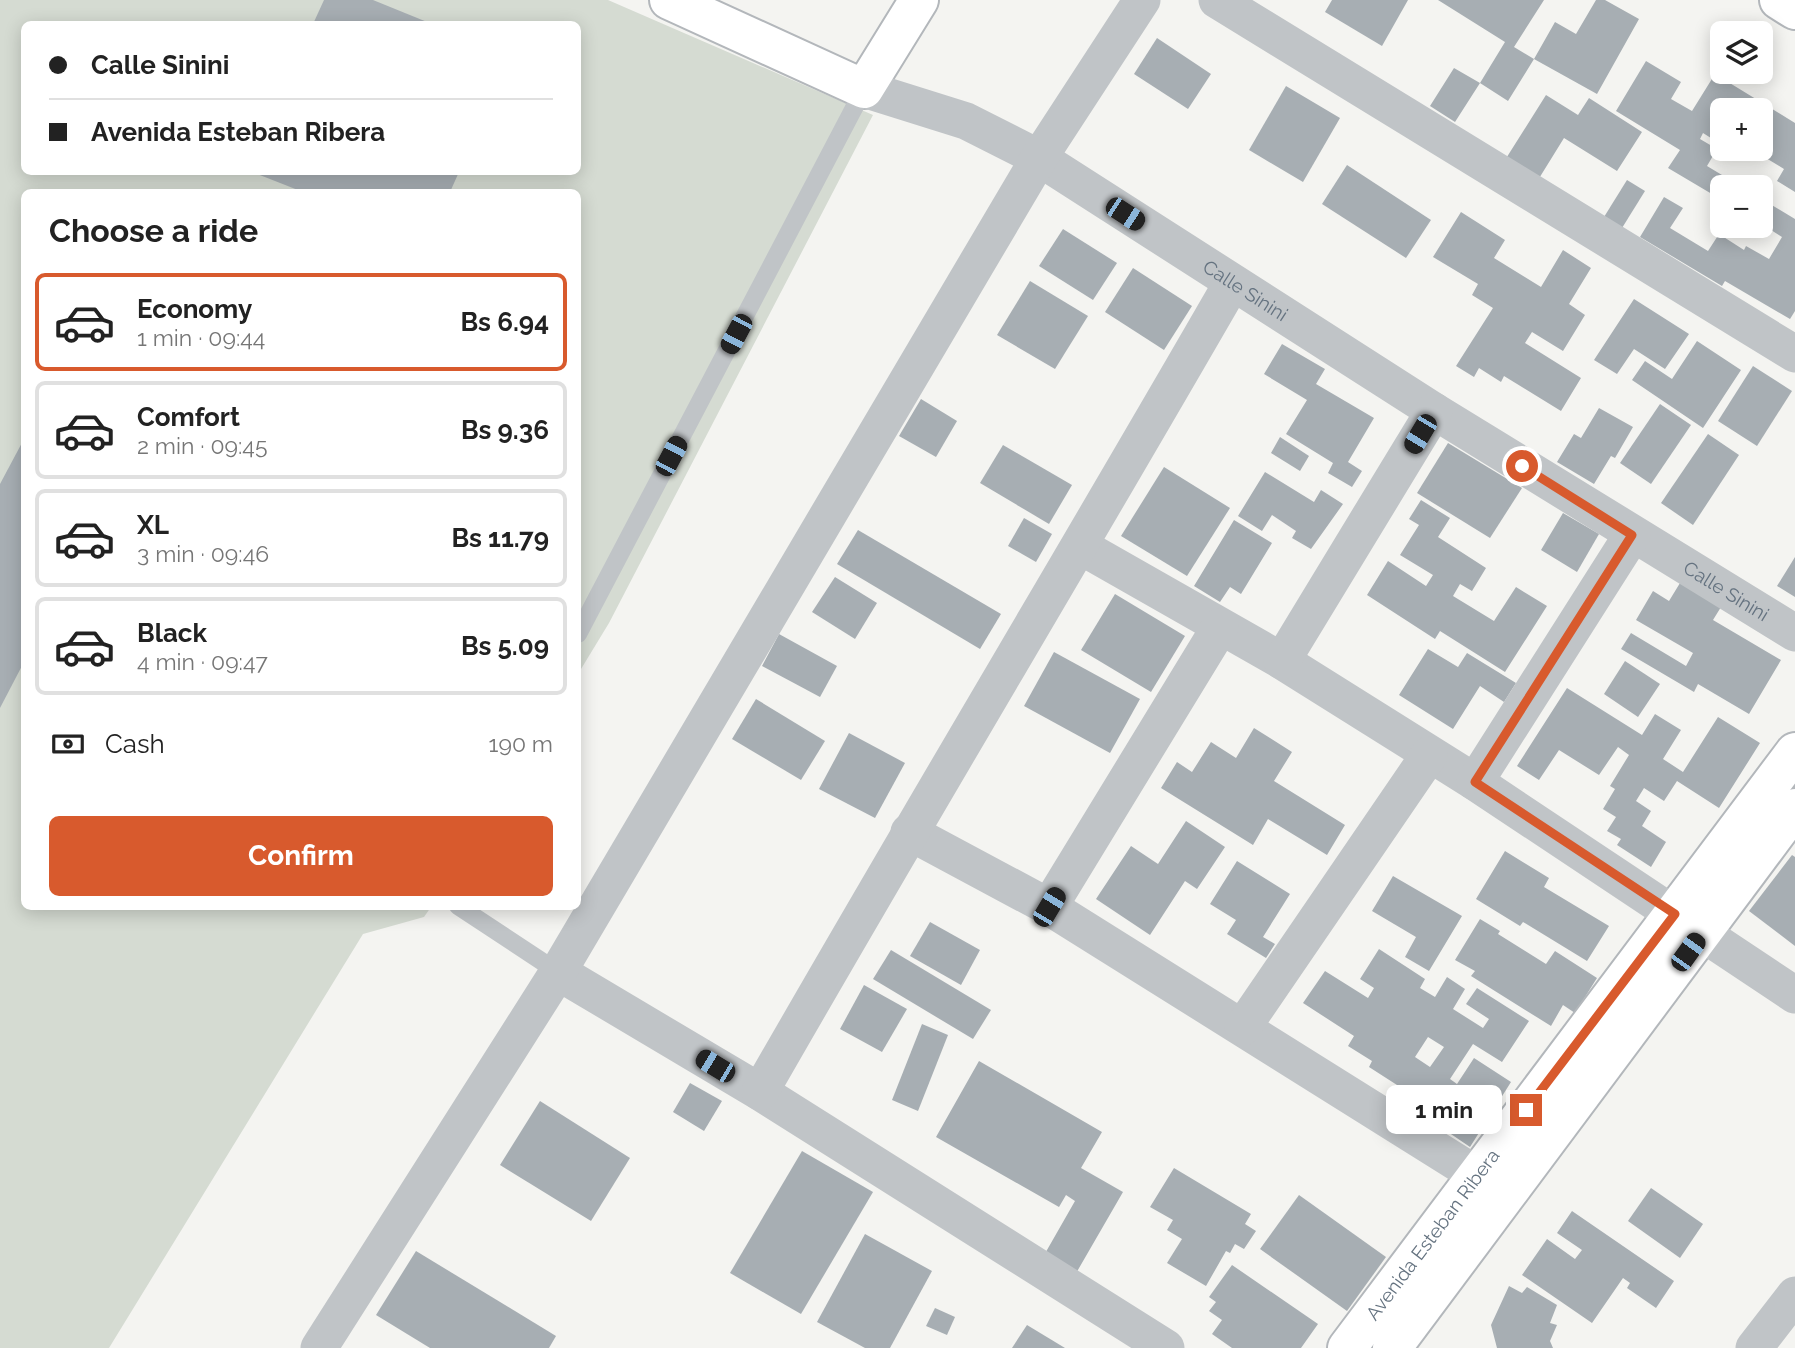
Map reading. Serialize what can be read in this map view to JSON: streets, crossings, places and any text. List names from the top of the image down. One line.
{"streets":{"main road":["Calle Sinini","Avenida Esteban Ribera"]},"page":{"map_buttons":["+","−"],"banner":["Calle Sinini","Avenida Esteban Ribera"],"heading":"Choose a ride","list":[{"name":"Economy","note":"1 min · 09:44","value":"Bs 6.94"},{"name":"Comfort","note":"2 min · 09:45","value":"Bs 9.36"},{"name":"XL","note":"3 min · 09:46","value":"Bs 11.79"},{"name":"Black","note":"4 min · 09:47","value":"Bs 5.09"}],"pay":["Cash","190 m"],"buttons":"Confirm","bubble":"1 min"}}
